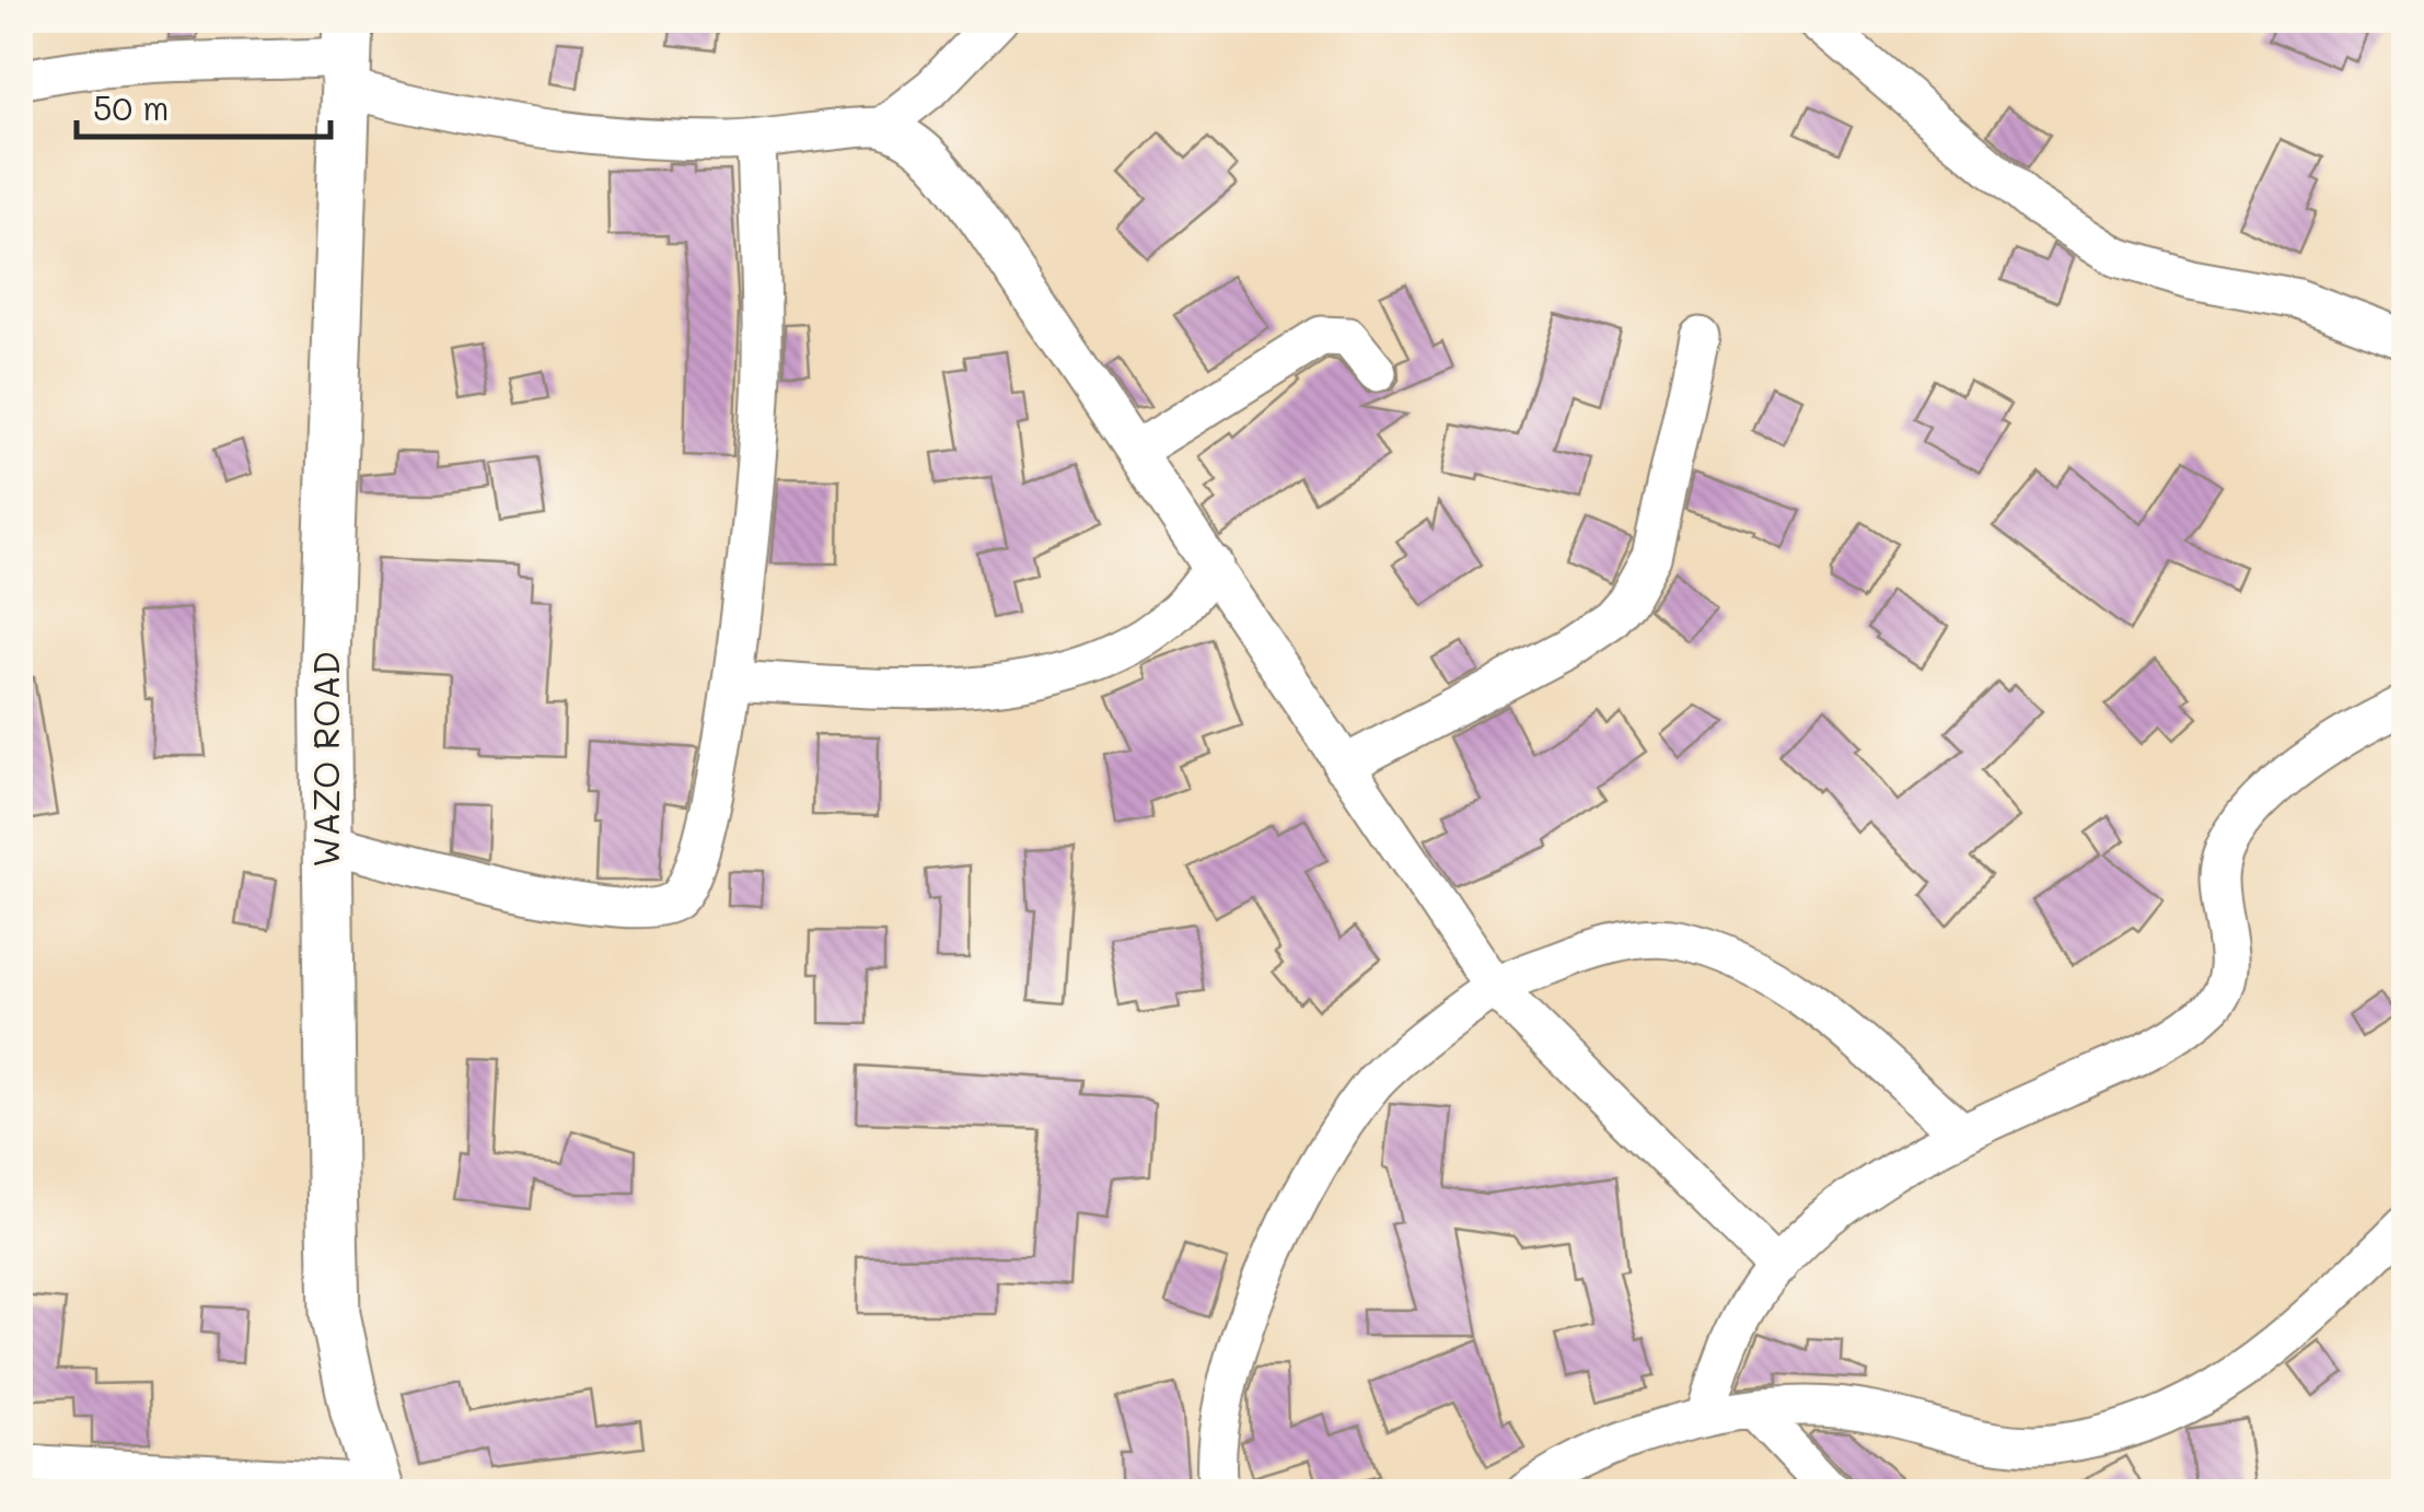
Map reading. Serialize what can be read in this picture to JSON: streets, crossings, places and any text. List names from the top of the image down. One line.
{"streets":{"main road":["WAZO ROAD"]},"scale_bar":"50 m"}
